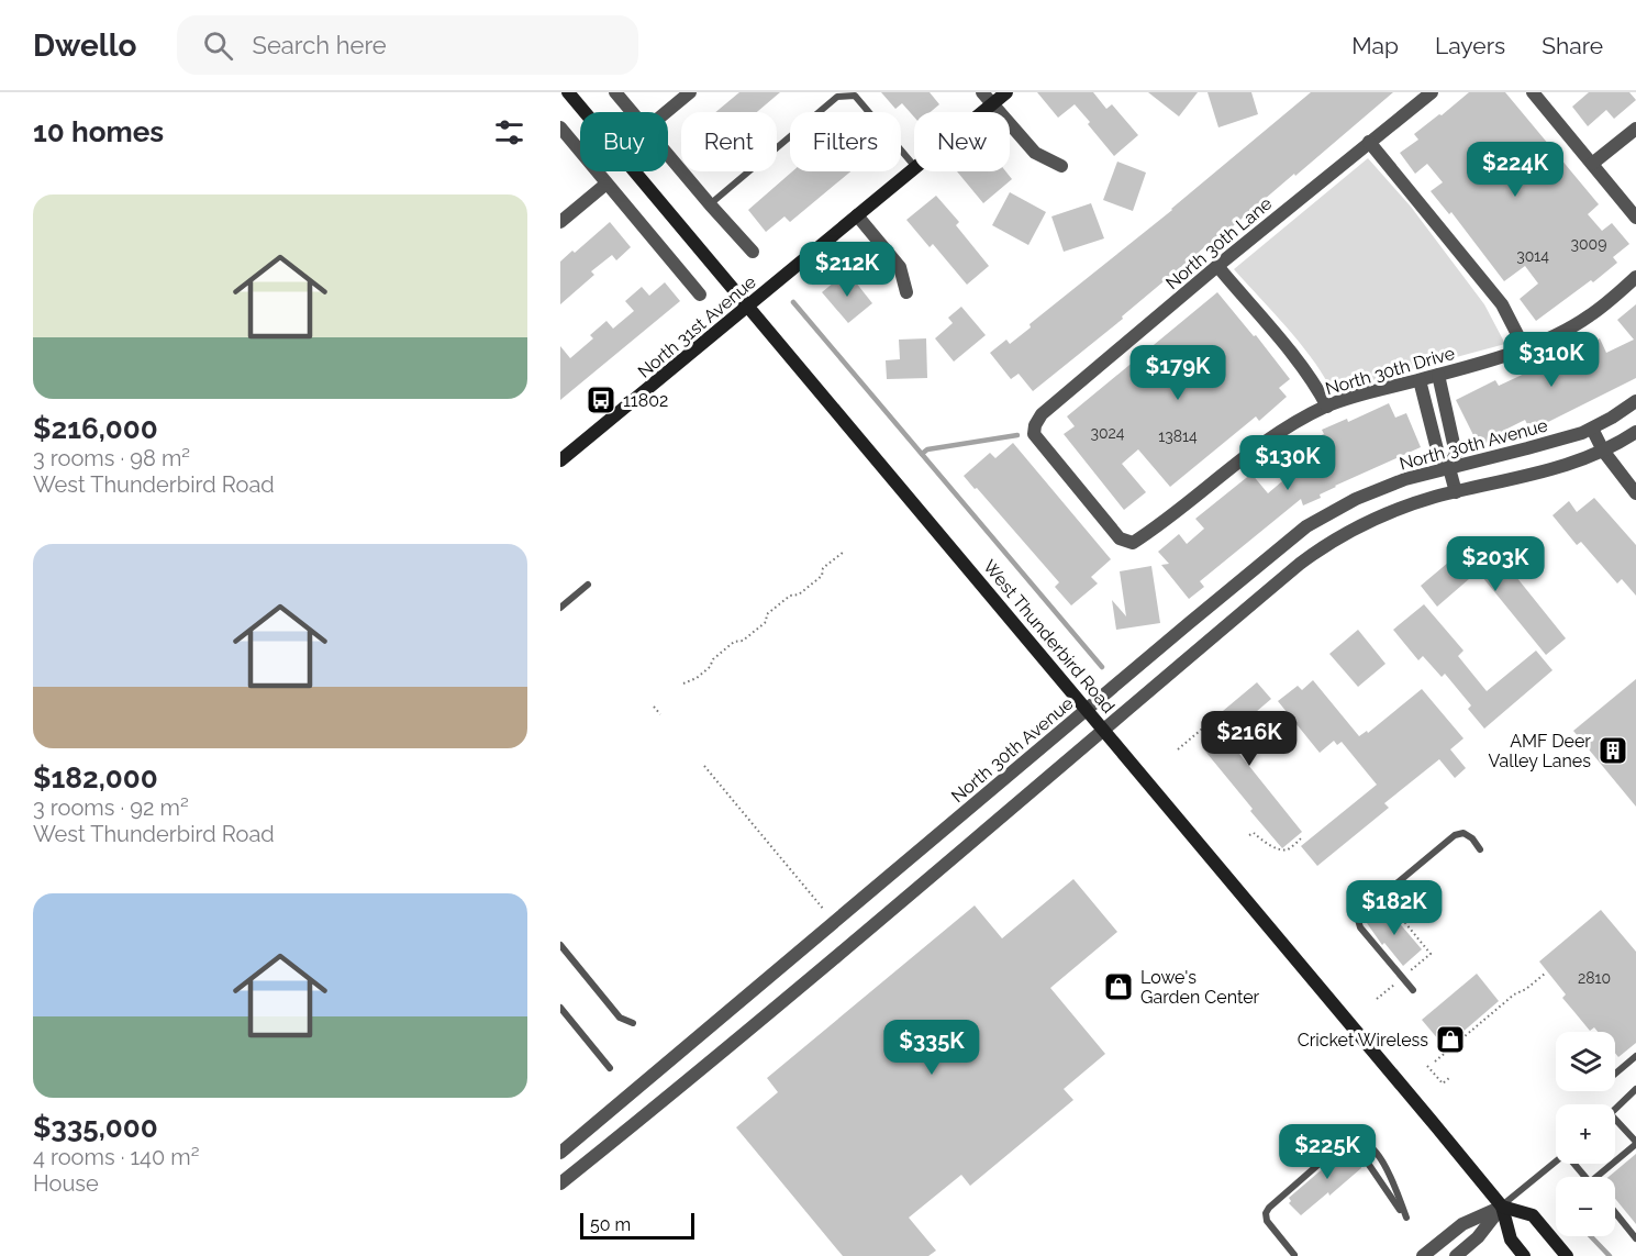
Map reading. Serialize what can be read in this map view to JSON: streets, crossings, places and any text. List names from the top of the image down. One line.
{"streets":{"main road":["North 31st Avenue","West Thunderbird Road"],"street":["North 30th Lane","North 30th Drive","North 30th Avenue"]},"crossings":[["North 30th Lane","North 30th Drive"],["North 31st Avenue","West Thunderbird Road"],["North 30th Avenue","West Thunderbird Road"]],"places":{"bus stop":["11802"],"building":["AMF Deer Valley Lanes"],"shop":["Lowe's Garden Center","Cricket Wireless"]},"house_numbers":["3009","3014","3024","13814","2810"],"scale_bar":"50 m","page":{"header":"Dwello","search":"Search here","nav":["Map","Layers","Share"],"heading":"10 homes","chip":["Buy","Rent","Filters","New"],"price":["$224K","$212K","$310K","$179K","$130K","$203K","$216K","$182K","$335K","$225K"],"list":[{"name":"$216,000","note":"3 rooms · 98 m² · West Thunderbird Road"},{"name":"$182,000","note":"3 rooms · 92 m² · West Thunderbird Road"},{"name":"$335,000","note":"4 rooms · 140 m² · House"}],"map_buttons":["+","−"],"scale":"50 m"}}
